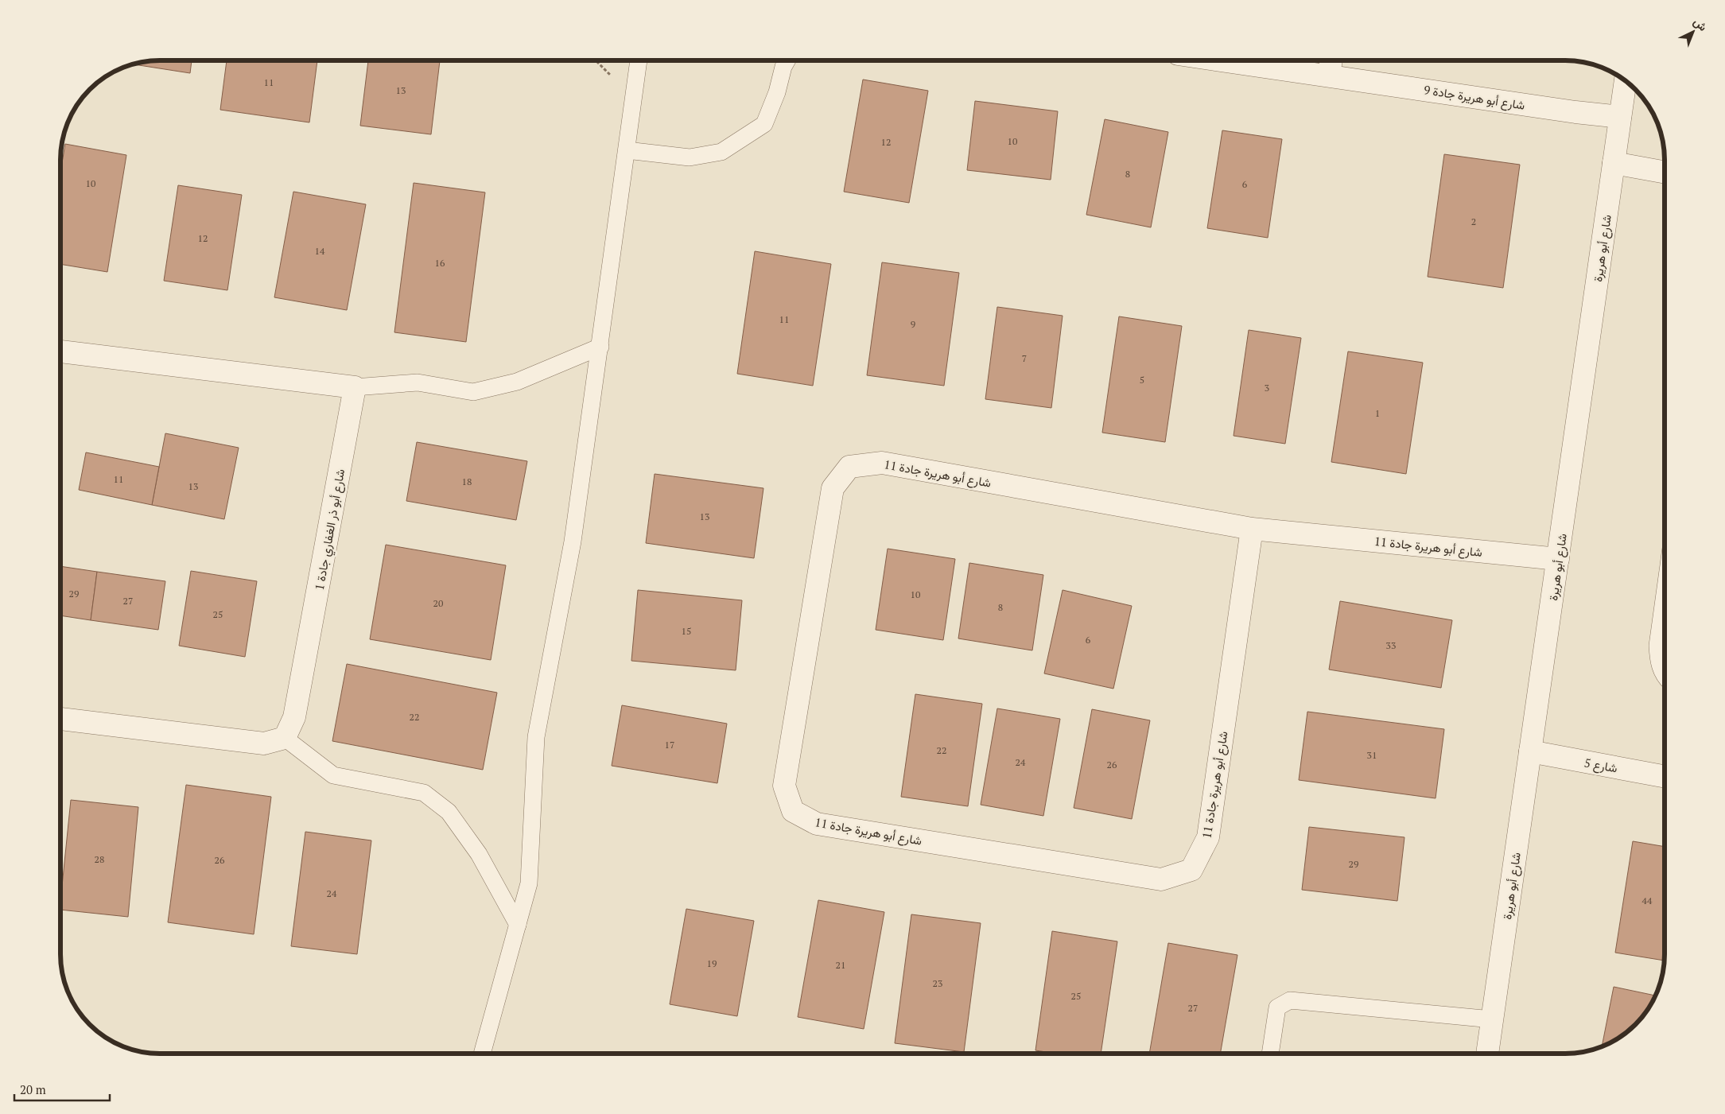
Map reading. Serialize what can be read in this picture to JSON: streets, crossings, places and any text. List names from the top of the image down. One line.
{"streets":{"street":["شارع أبو هريرة جادة 9","شارع أبو هريرة","شارع أبو هريرة جادة 11","شارع أبو ذر الغفاري جادة 1","شارع 5"]},"crossings":[["شارع أبو هريرة جادة 9","شارع أبو هريرة"],["شارع أبو هريرة","شارع أبو هريرة جادة 11"],["شارع أبو هريرة","شارع 5"]],"house_numbers":["11","13","10","12","8","10","6","2","12","14","16","11","9","7","5","3","1","11","18","13","13","29","10","27","20","8","25","15","6","33","22","17","22","31","24","26","28","26","29","24","44","19","21","23","25","27"],"scale_bar":"20 m","north":"top right"}
